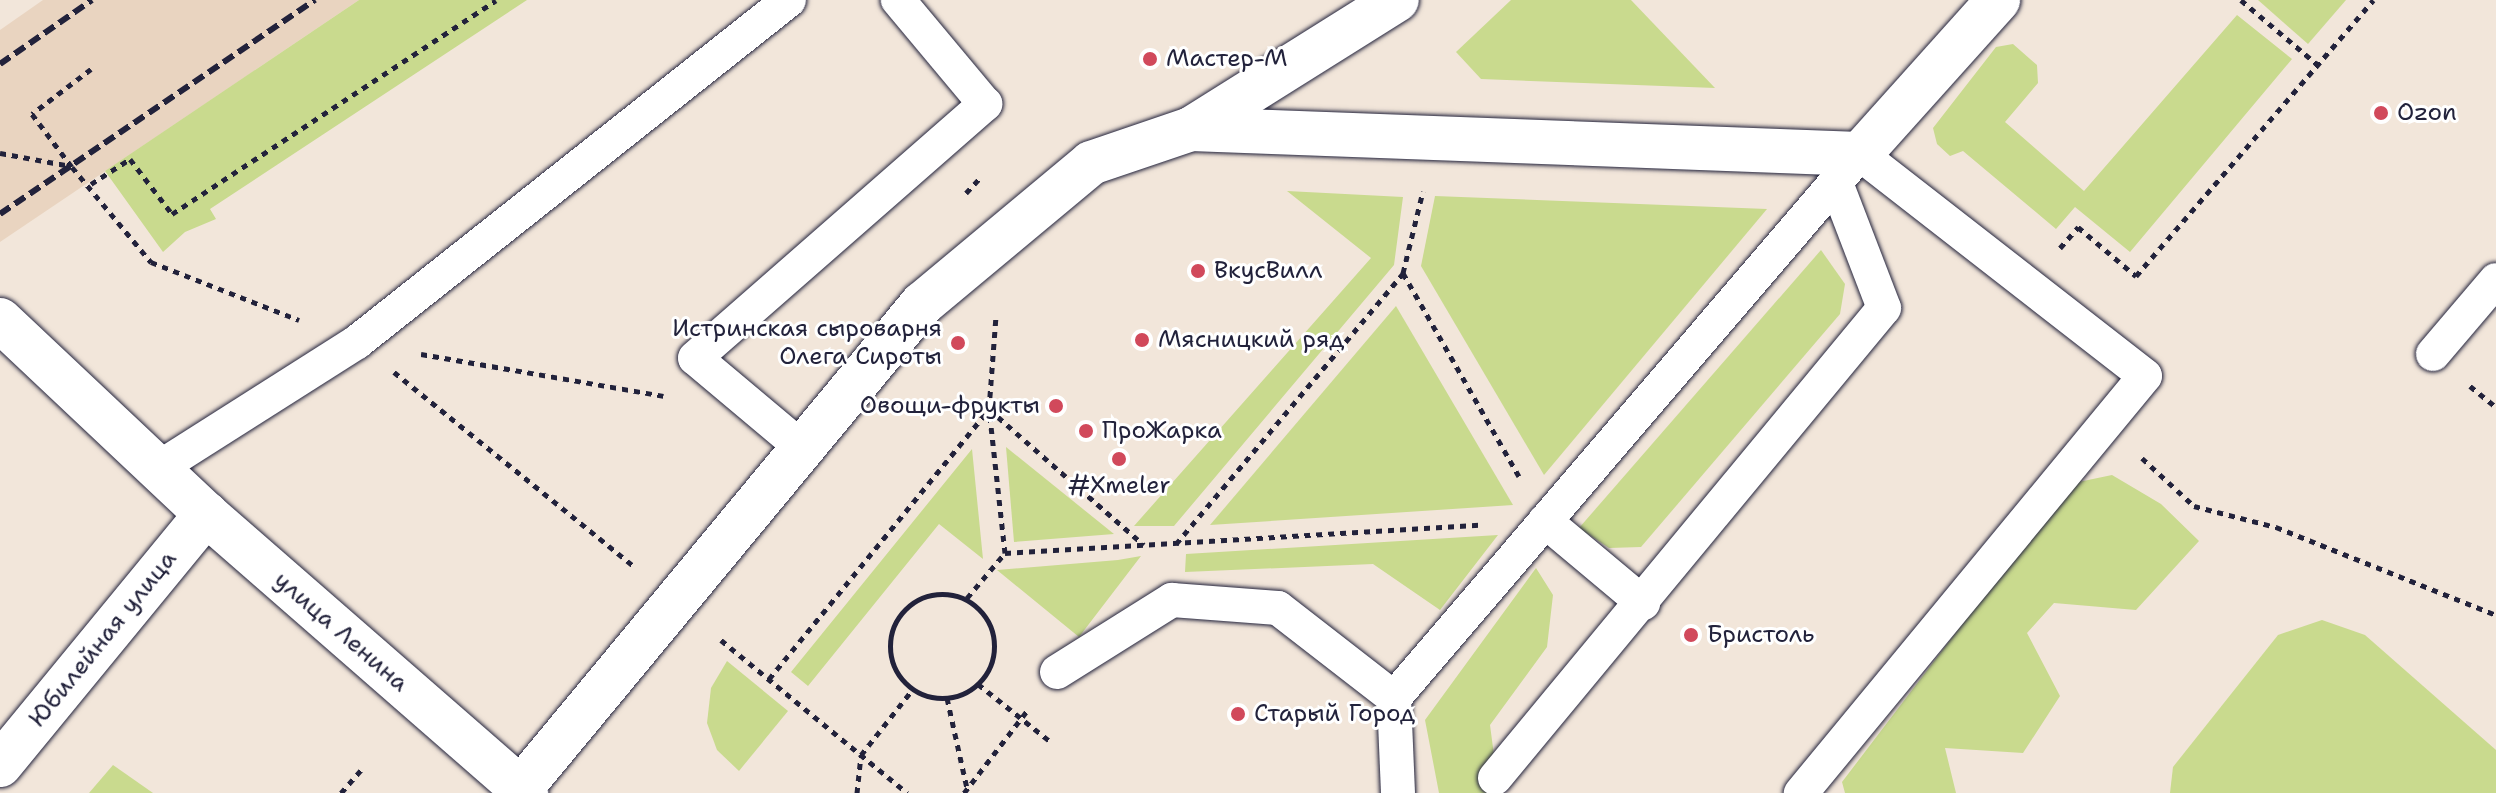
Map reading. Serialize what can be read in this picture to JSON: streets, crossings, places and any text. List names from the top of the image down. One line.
{"streets":{"street":["улица Ленина","Юбилейная улица"]},"crossings":[["улица Ленина","Юбилейная улица"]],"places":["Мастер-М","Ozon","ВкусВилл","Мясницкий ряд","Истринская сыроварня Олега Сироты","Овощи-фрукты","ПроЖарка","#Xmeler","Бристоль","Старый Город"]}
